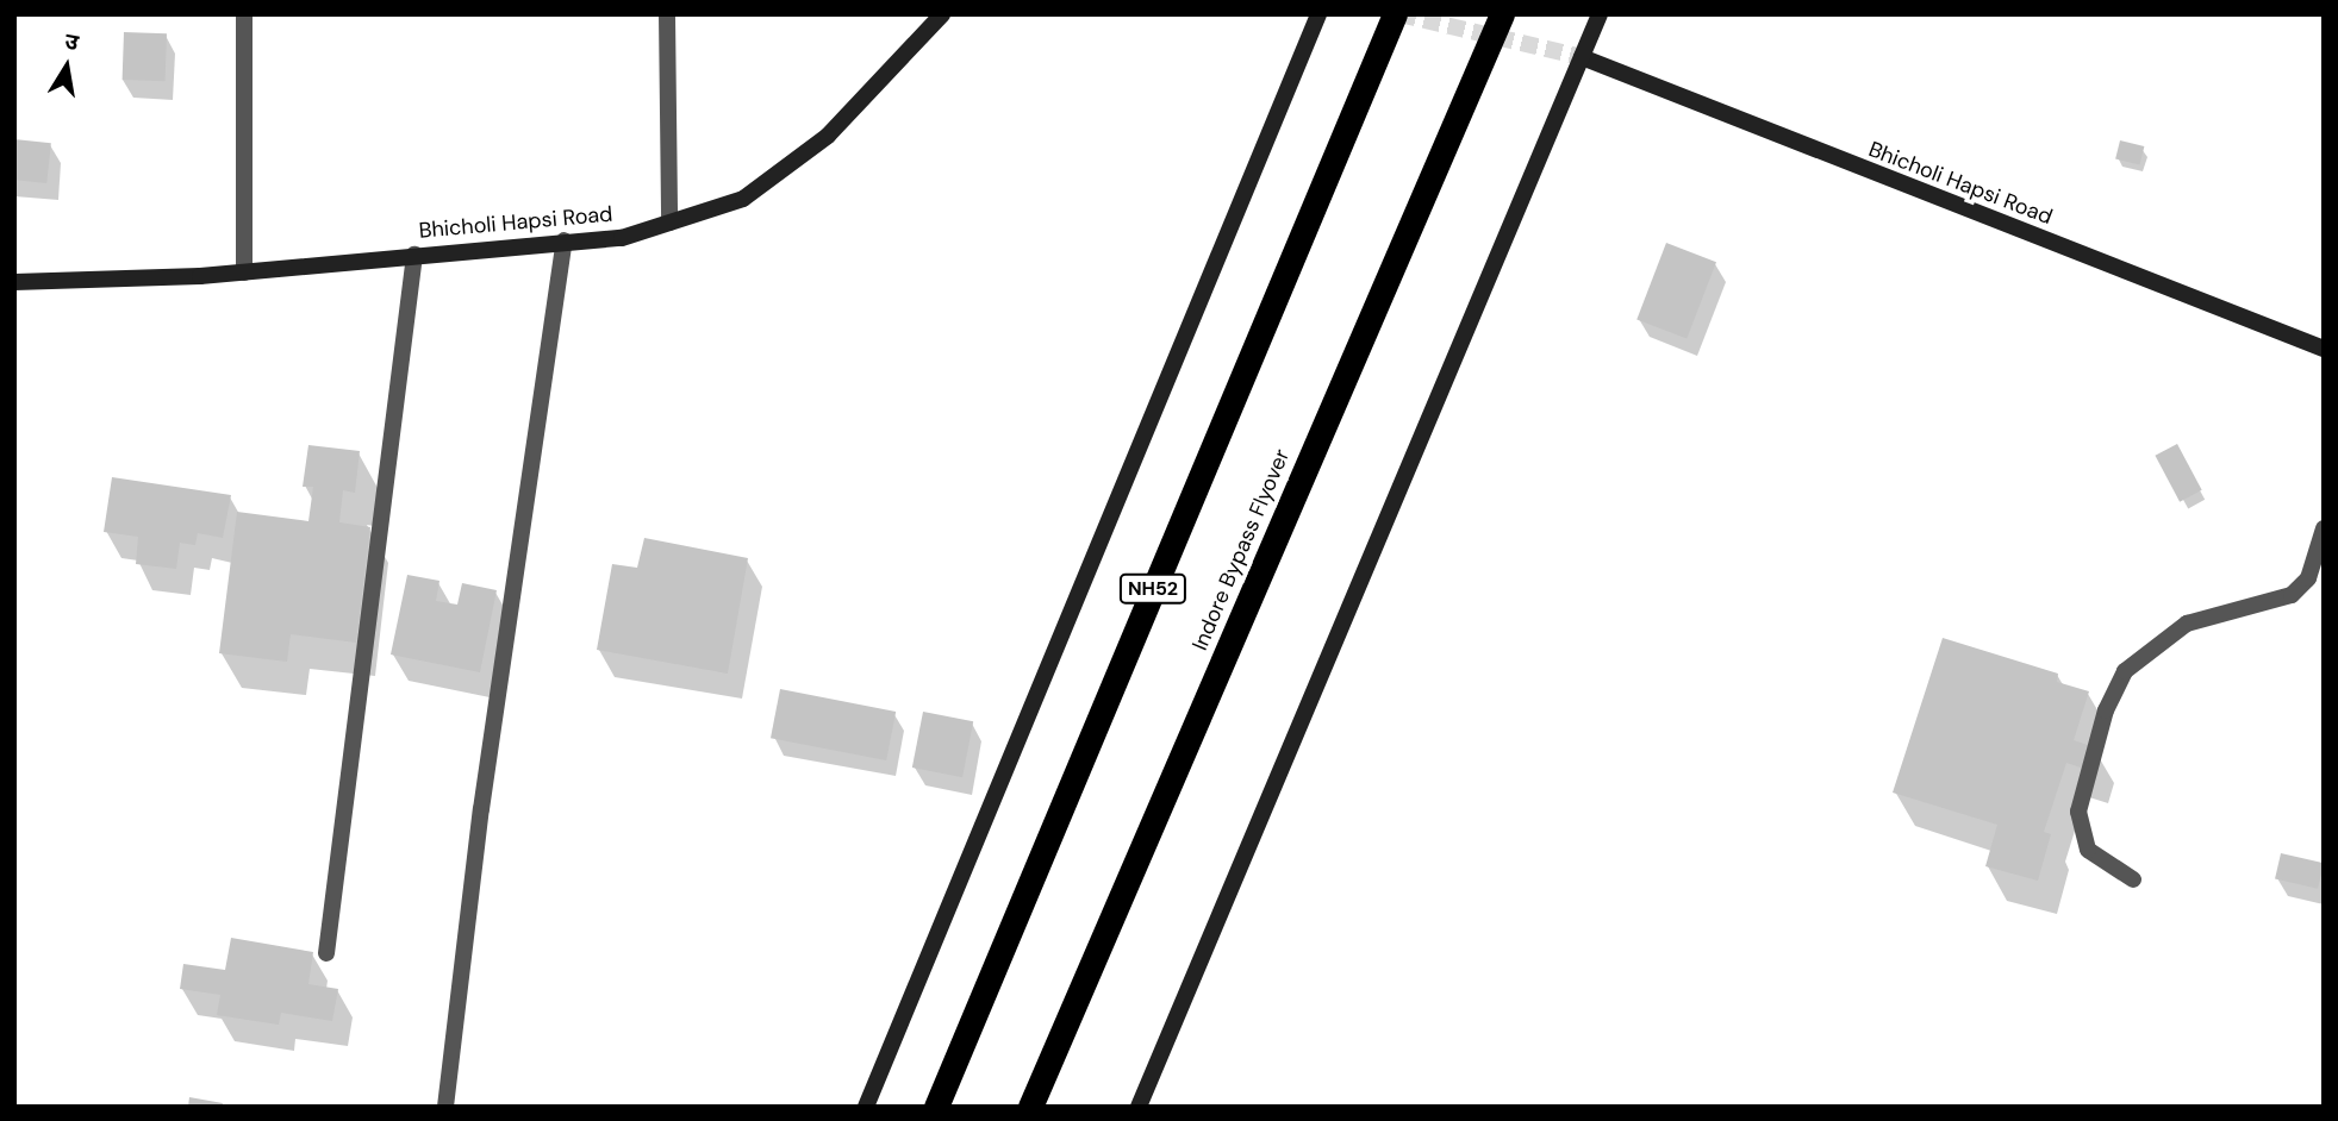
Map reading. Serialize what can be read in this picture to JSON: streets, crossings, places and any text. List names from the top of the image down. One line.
{"streets":{"highway":["Indore Bypass Flyover","NH52"],"street":["Bhicholi Hapsi Road"]},"north":"top"}
